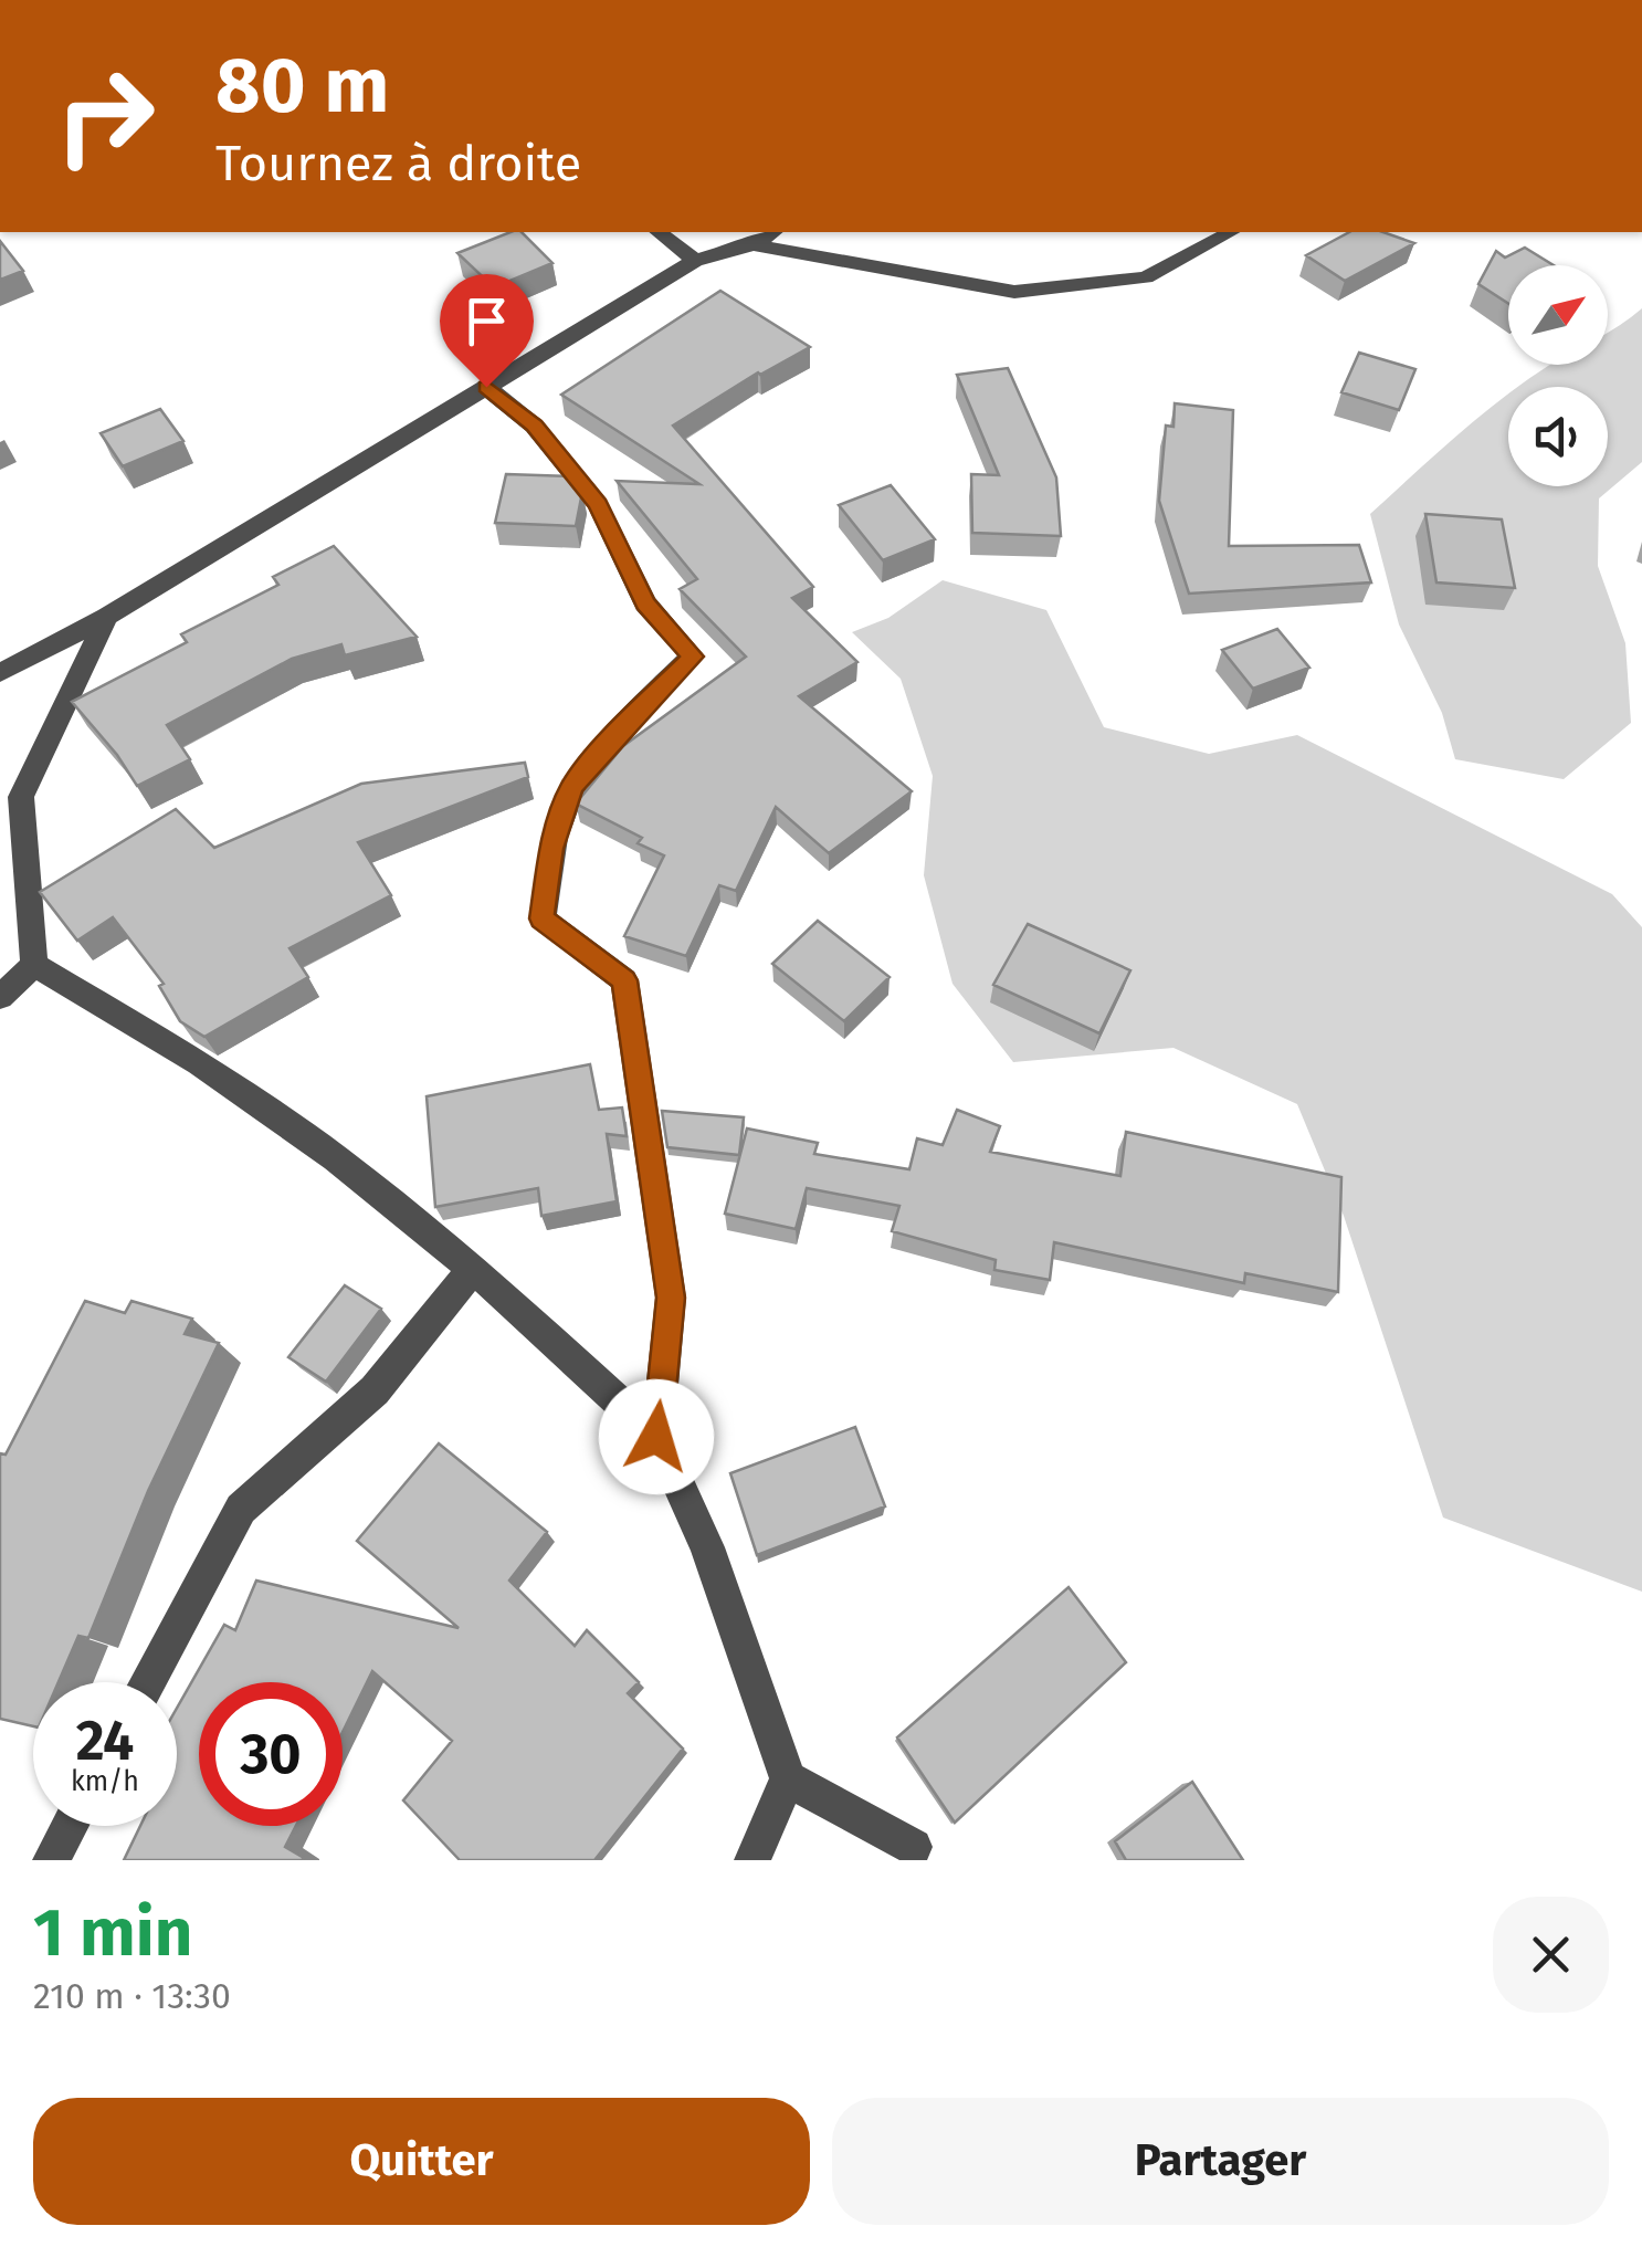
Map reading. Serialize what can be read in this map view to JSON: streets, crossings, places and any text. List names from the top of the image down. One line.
{"north":"top right","page":{"turn":["80 m","Tournez à droite"],"speed":"24 km/h","limit":"30","heading":["1 min","210 m · 13:30"],"buttons":["Quitter","Partager"]}}
